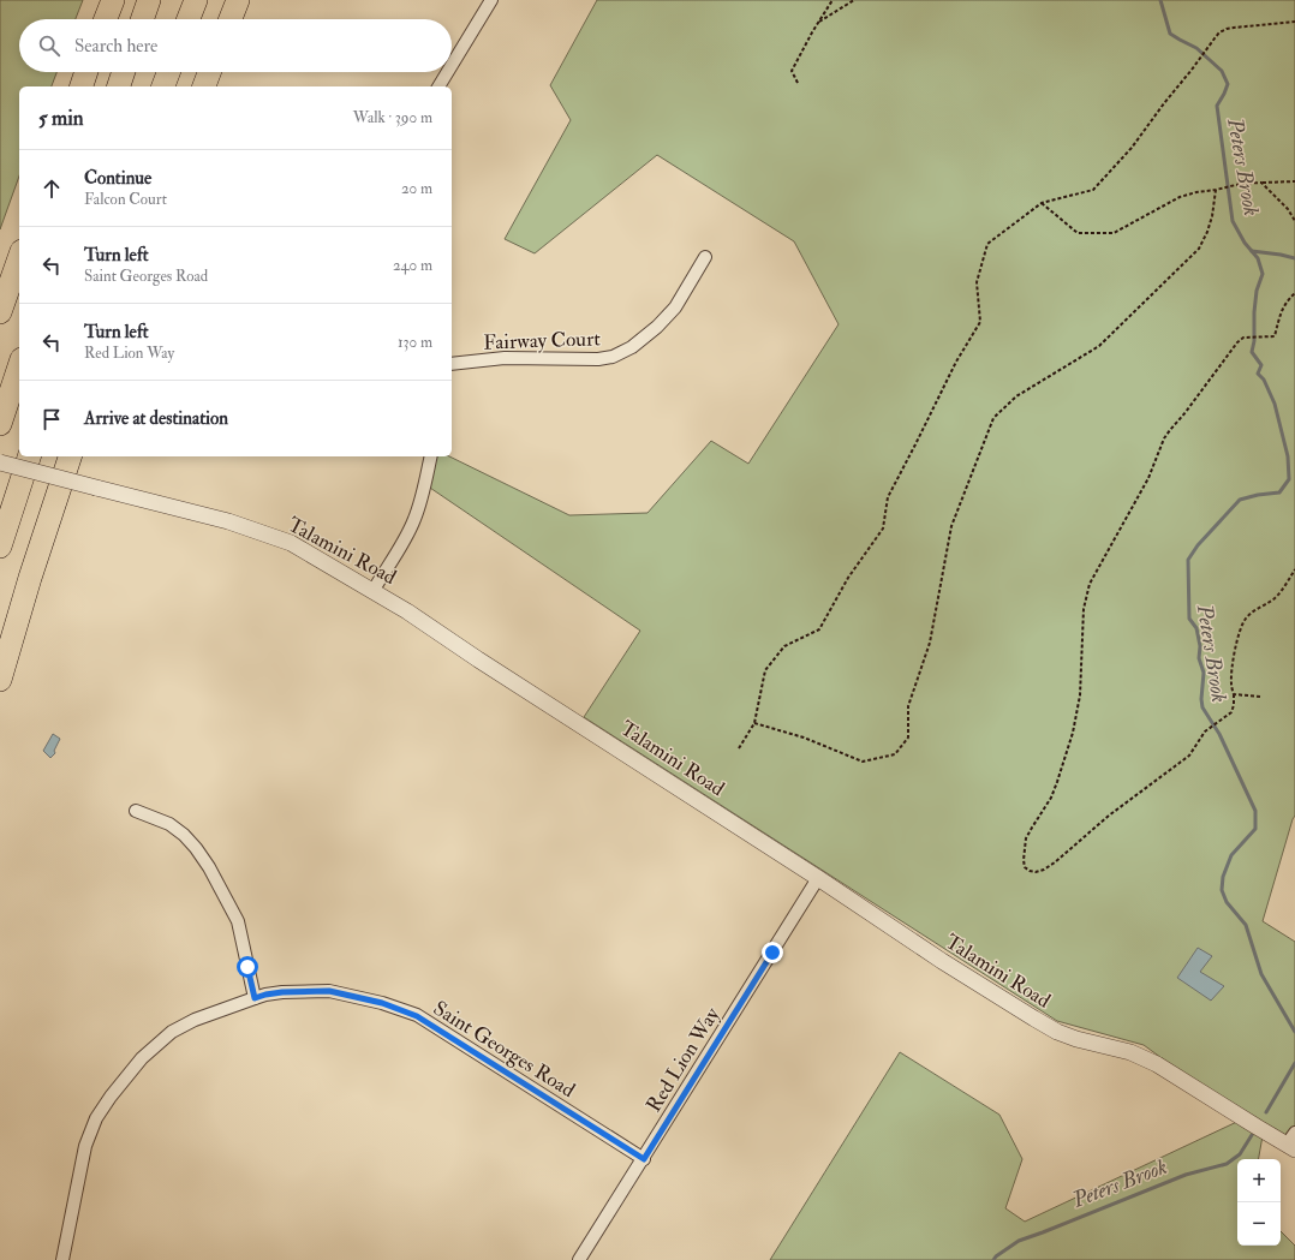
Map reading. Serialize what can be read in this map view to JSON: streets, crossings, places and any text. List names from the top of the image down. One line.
{"streets":{"street":["Fairway Court","Talamini Road","Saint Georges Road","Red Lion Way"]},"crossings":[["Talamini Road","Red Lion Way"],["Saint Georges Road","Red Lion Way"]],"water":["Peters Brook"],"page":{"search":"Search here","heading":["5 min","Walk · 390 m"],"list":[["Continue","Falcon Court","20 m"],["Turn left","Saint Georges Road","240 m"],["Turn left","Red Lion Way","130 m"],"Arrive at destination"],"map_buttons":["+","−"]}}
